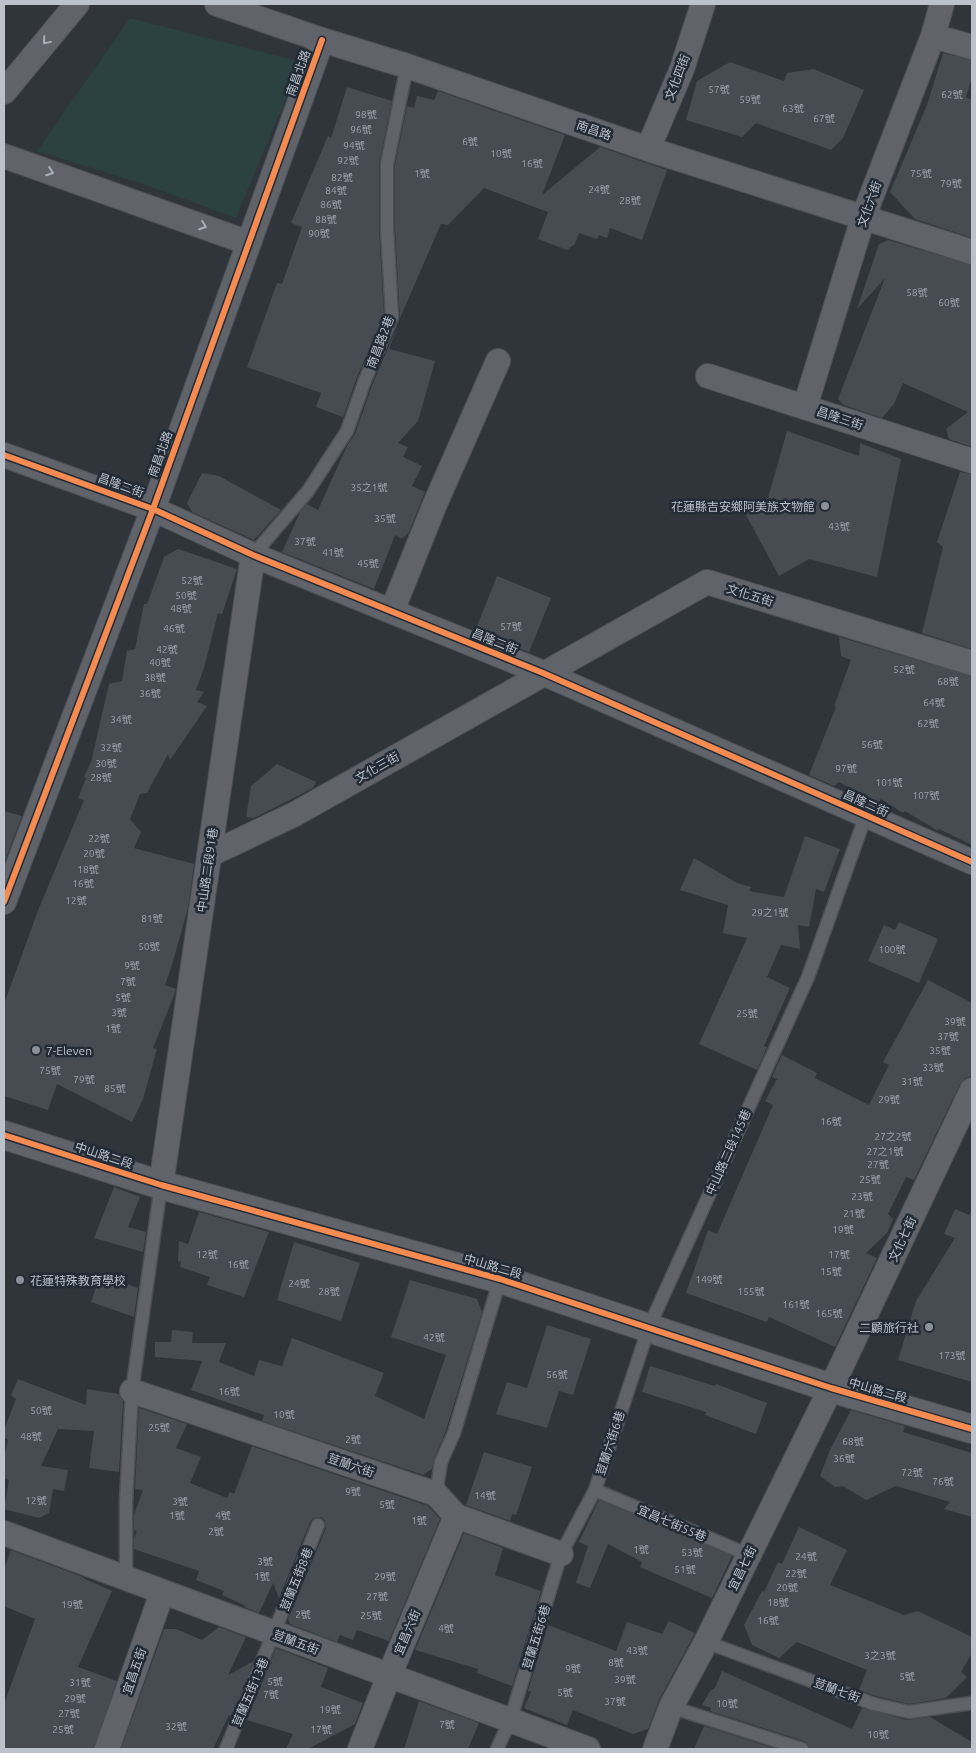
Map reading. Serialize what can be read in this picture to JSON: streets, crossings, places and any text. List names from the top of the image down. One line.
{"streets":{"street":["南昌北路","文化四街","南昌路","文化六街","昌隆三街","昌隆二街","文化五街","文化三街","中山路二段91巷","中山路二段","文化七街","荳蘭六街","宜昌七街","宜昌六街","荳蘭五街","宜昌五街"],"lane":["南昌路2巷","中山路二段145巷","荳蘭六街6巷","宜昌七街55巷","荳蘭五街8巷","荳蘭五街6巷","荳蘭七街","荳蘭五街13巷"]},"crossings":[["南昌北路","南昌路"],["南昌北路","昌隆二街"],["文化四街","南昌路"],["南昌路","文化六街"],["南昌路","南昌路2巷"],["文化六街","昌隆三街"],["南昌路2巷","昌隆二街"],["南昌路2巷","中山路二段91巷"],["昌隆二街","文化五街"],["昌隆二街","文化三街"],["昌隆二街","中山路二段91巷"],["昌隆二街","中山路二段145巷"],["文化五街","文化三街"],["文化三街","中山路二段91巷"],["中山路二段91巷","中山路二段"],["中山路二段145巷","中山路二段"],["中山路二段145巷","荳蘭六街6巷"],["中山路二段","文化七街"],["中山路二段","荳蘭六街6巷"],["中山路二段","宜昌七街"],["文化七街","宜昌七街"],["荳蘭六街6巷","荳蘭六街"],["荳蘭六街6巷","宜昌七街55巷"],["荳蘭六街6巷","荳蘭五街6巷"],["荳蘭六街","宜昌六街"],["荳蘭六街","荳蘭五街6巷"],["宜昌七街55巷","宜昌七街"],["宜昌七街","荳蘭七街"],["荳蘭五街8巷","荳蘭五街"],["荳蘭五街8巷","荳蘭五街13巷"],["宜昌六街","荳蘭五街"],["荳蘭五街6巷","荳蘭五街"],["荳蘭五街","宜昌五街"],["荳蘭五街","荳蘭五街13巷"]],"places":["花蓮縣吉安鄉阿美族文物館","7-Eleven","花蓮特殊教育學校","二顧旅行社"],"house_numbers":["57號","62號","59號","63號","98號","67號","96號","6號","94號","10號","92號","16號","1號","75號","82號","79號","24號","84號","28號","86號","88號","90號","58號","60號","35之1號","35號","43號","37號","41號","45號","52號","50號","48號","57號","46號","42號","40號","52號","38號","68號","36號","64號","34號","62號","56號","32號","30號","97號","28號","101號","107號","22號","20號","18號","16號","12號","29之1號","81號","50號","100號","9號","7號","5號","3號","25號","39號","1號","37號","35號","33號","75號","79號","31號","85號","29號","16號","27之2號","27之1號","27號","25號","23號","21號","19號","12號","17號","16號","15號","149號","24號","28號","155號","161號","165號","42號","173號","56號","16號","50號","10號","25號","48號","2號","68號","36號","72號","76號","9號","14號","12號","3號","5號","1號","4號","1號","2號","1號","53號","24號","3號","51號","22號","1號","29號","20號","27號","18號","19號","2號","25號","16號","4號","43號","3之3號","8號","9號","5號","39號","5號","31號","5號","7號","29號","37號","10號","19號","27號","7號","32號","25號","17號","10號"]}
